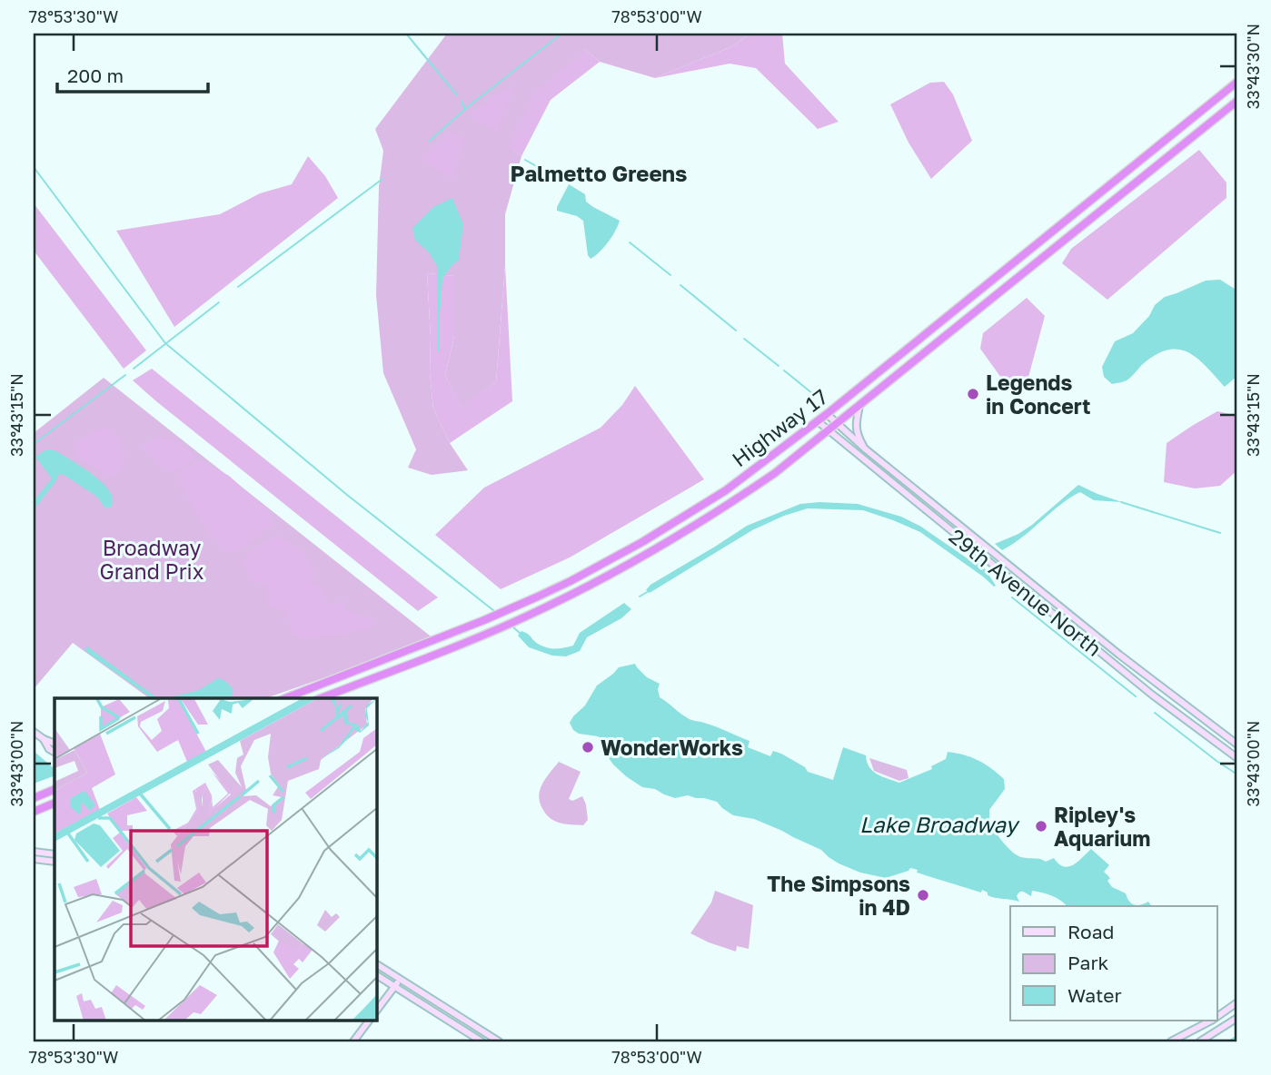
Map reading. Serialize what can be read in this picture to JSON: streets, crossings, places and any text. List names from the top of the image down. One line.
{"streets":{"highway":["Highway 17"],"main road":["29th Avenue North"]},"crossings":[["Highway 17","29th Avenue North"]],"districts":["Palmetto Greens"],"water":["Lake Broadway"],"parks":["Broadway Grand Prix"],"places":["Legends in Concert","WonderWorks","Ripley's Aquarium","The Simpsons in 4D"],"legend":["Road","Park","Water"],"scale_bar":"200 m","coordinates":["78°53'30\"W","78°53'00\"W","33°43'30\"N","33°43'15\"N","33°43'00\"N"]}
